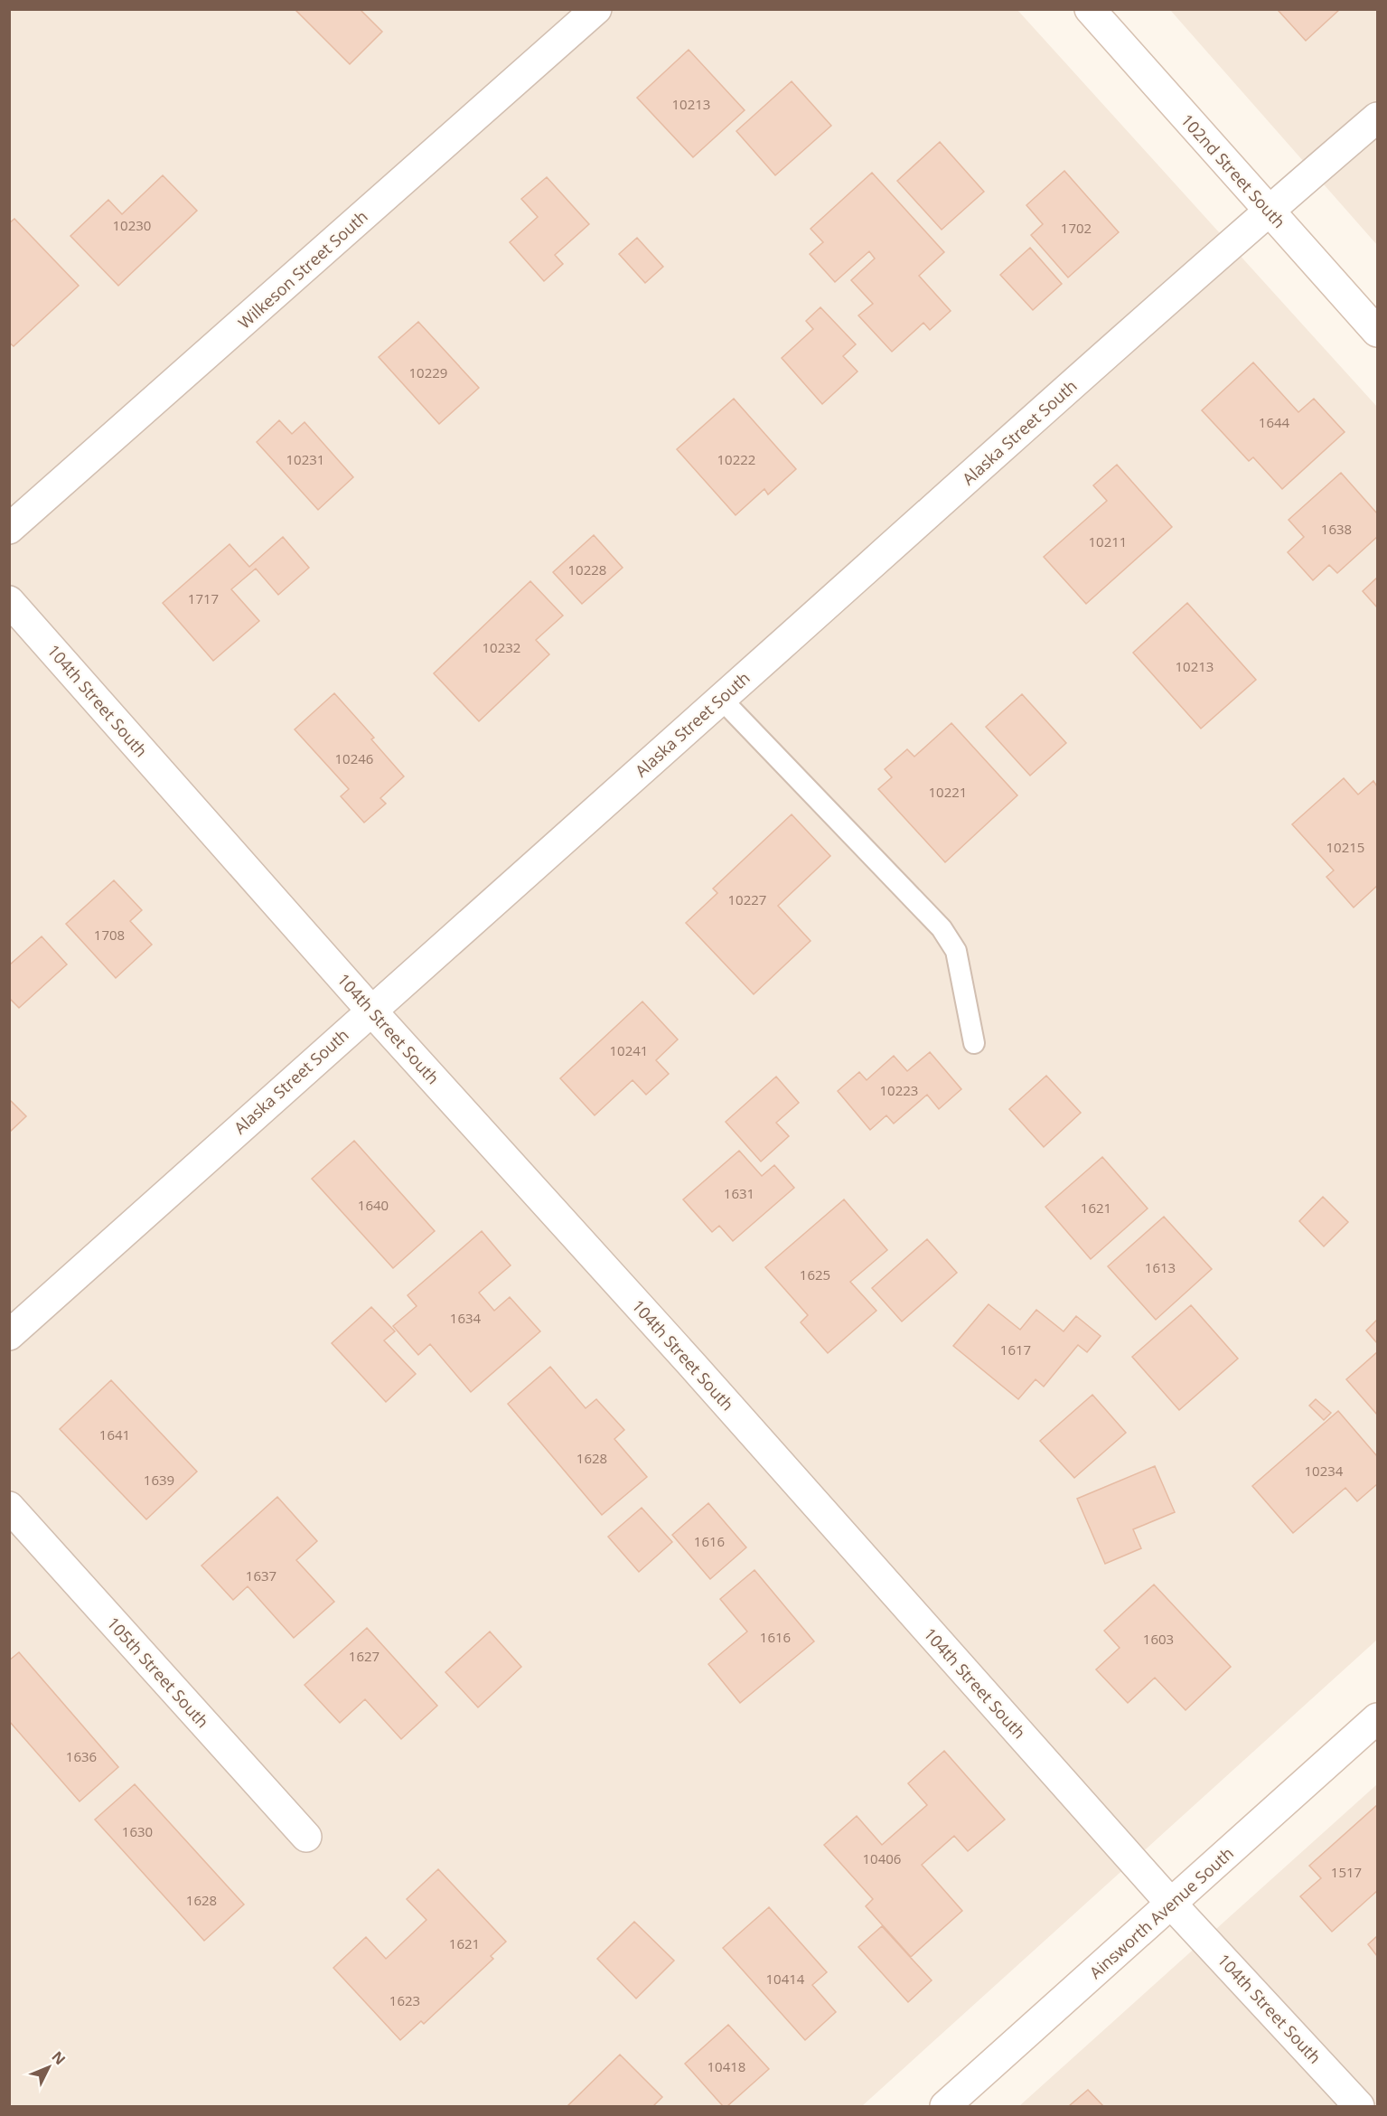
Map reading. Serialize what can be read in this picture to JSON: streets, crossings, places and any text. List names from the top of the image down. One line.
{"streets":{"street":["102nd Street South","Wilkeson Street South","Alaska Street South","104th Street South","105th Street South","Ainsworth Avenue South"]},"crossings":[["102nd Street South","Alaska Street South"],["Alaska Street South","104th Street South"],["104th Street South","Ainsworth Avenue South"]],"house_numbers":["10213","10230","1702","10229","1644","10231","10222","1638","10211","10228","1717","10232","10213","10246","10221","10215","10227","1708","10241","10223","1631","1640","1621","1613","1625","1634","1617","1641","1628","10234","1639","1616","1637","1616","1603","1627","1636","1630","10406","1517","1628","1621","10414","1623","10418"],"north":"top right"}
